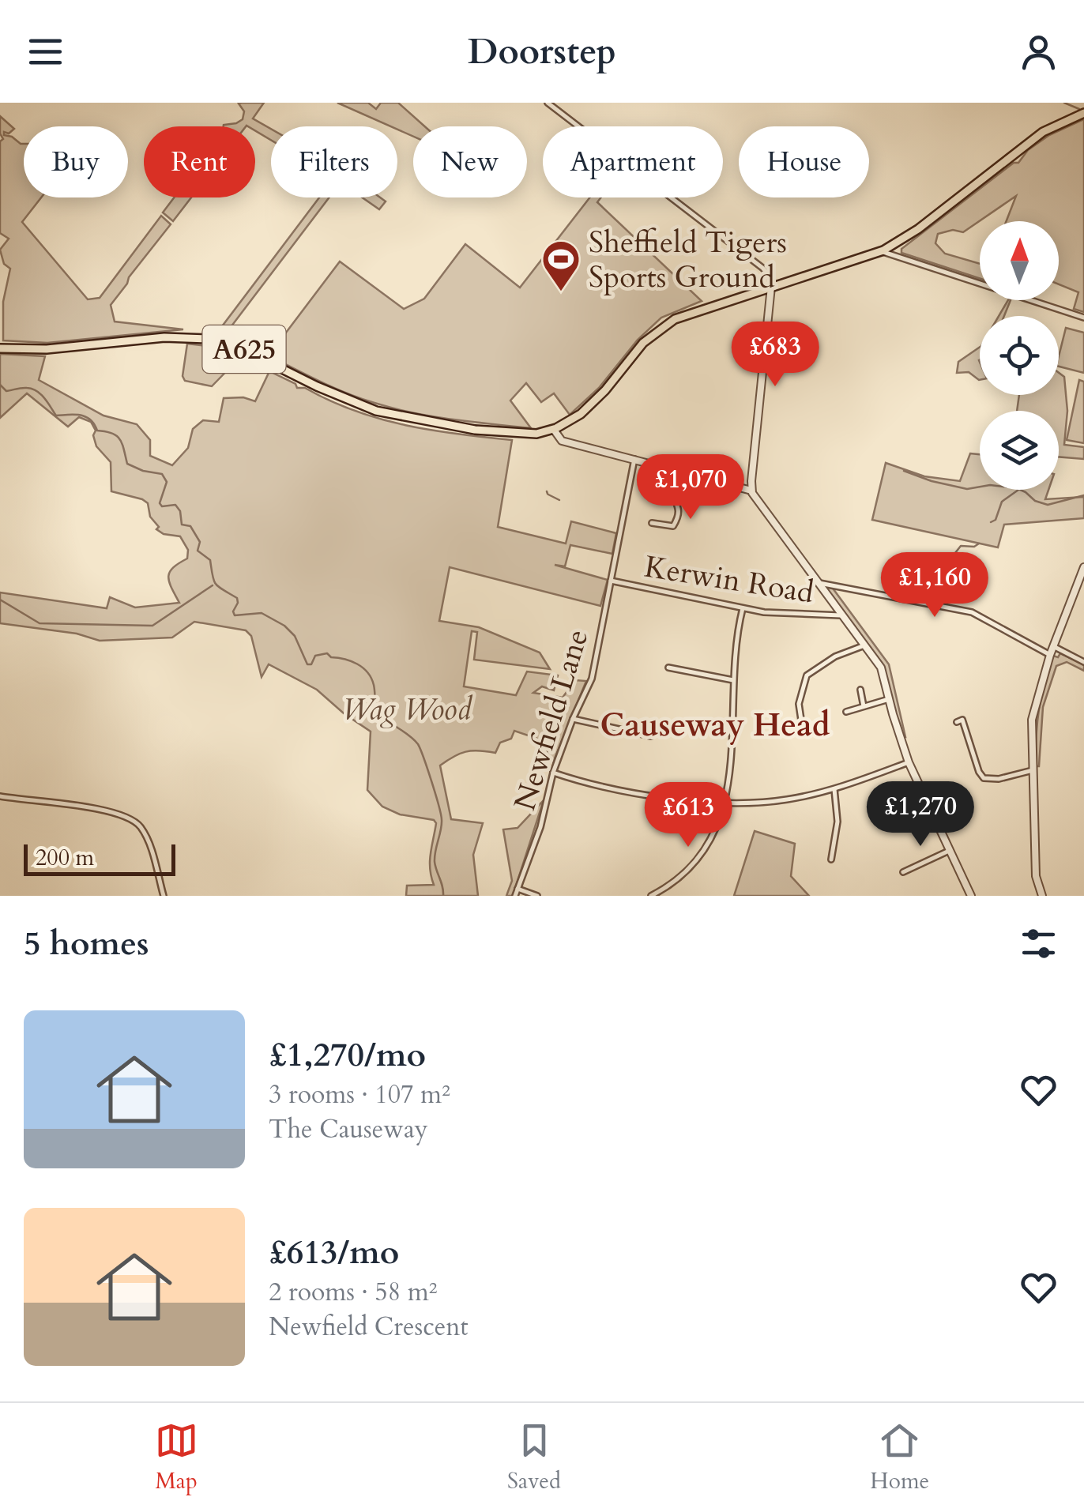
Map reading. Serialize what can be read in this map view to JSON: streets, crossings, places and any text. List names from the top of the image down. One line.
{"streets":{"main road":["A625"],"street":["Kerwin Road","Newfield Lane"]},"crossings":[["Kerwin Road","Newfield Lane"]],"districts":["Causeway Head"],"parks":["Wag Wood"],"places":{"sports":["Sheffield Tigers Sports Ground"]},"scale_bar":"200 m","north":"top","page":{"header":"Doorstep","chip":["Buy","Rent","Filters","New","Apartment","House"],"price":["£683","£1,070","£1,160","£1,270","£613"],"scale":"200 m","heading":"5 homes","list":[{"name":"£1,270/mo","note":"3 rooms · 107 m² · The Causeway"},{"name":"£613/mo","note":"2 rooms · 58 m² · Newfield Crescent"}],"tabs":["Map","Saved","Home"]}}
